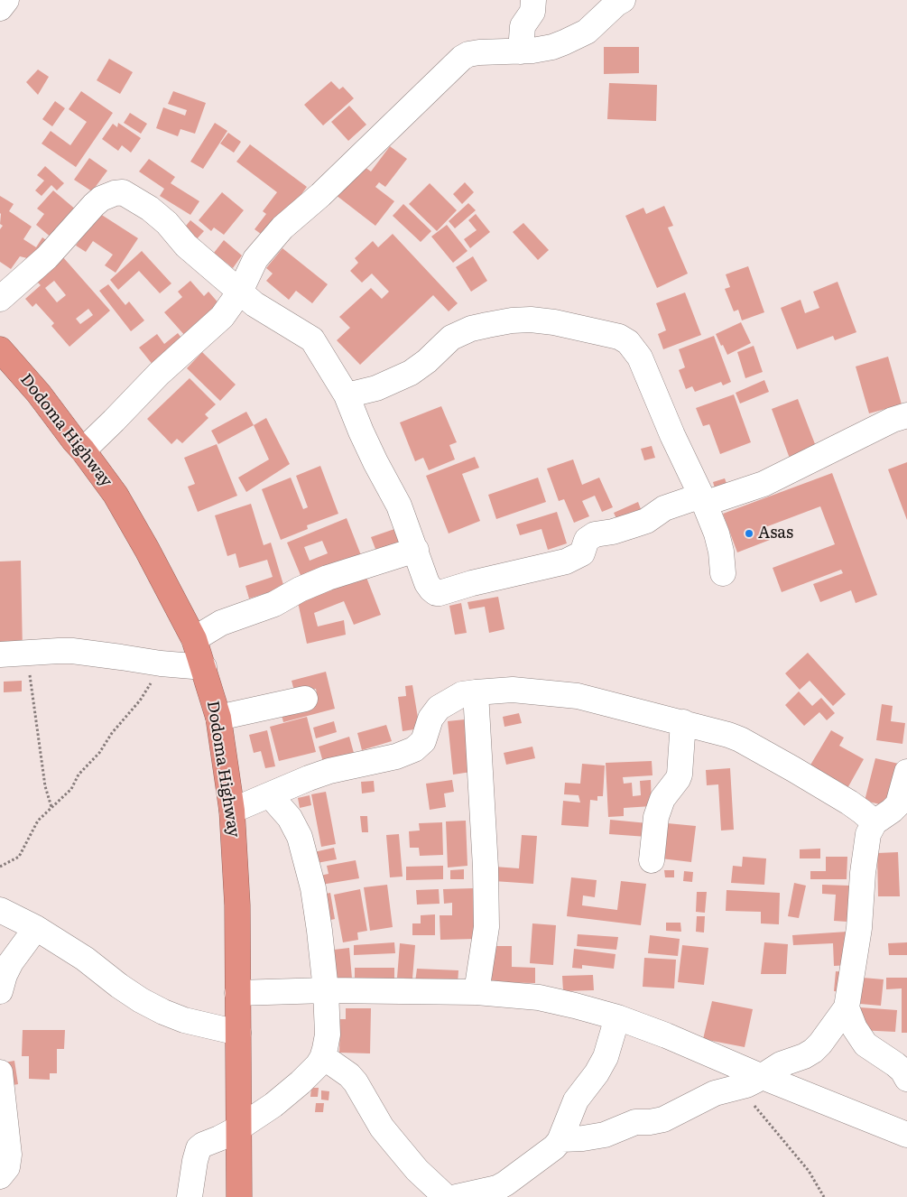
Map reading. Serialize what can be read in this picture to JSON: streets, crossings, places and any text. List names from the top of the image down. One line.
{"streets":{"highway":["Dodoma Highway"]},"places":["Asas"]}
